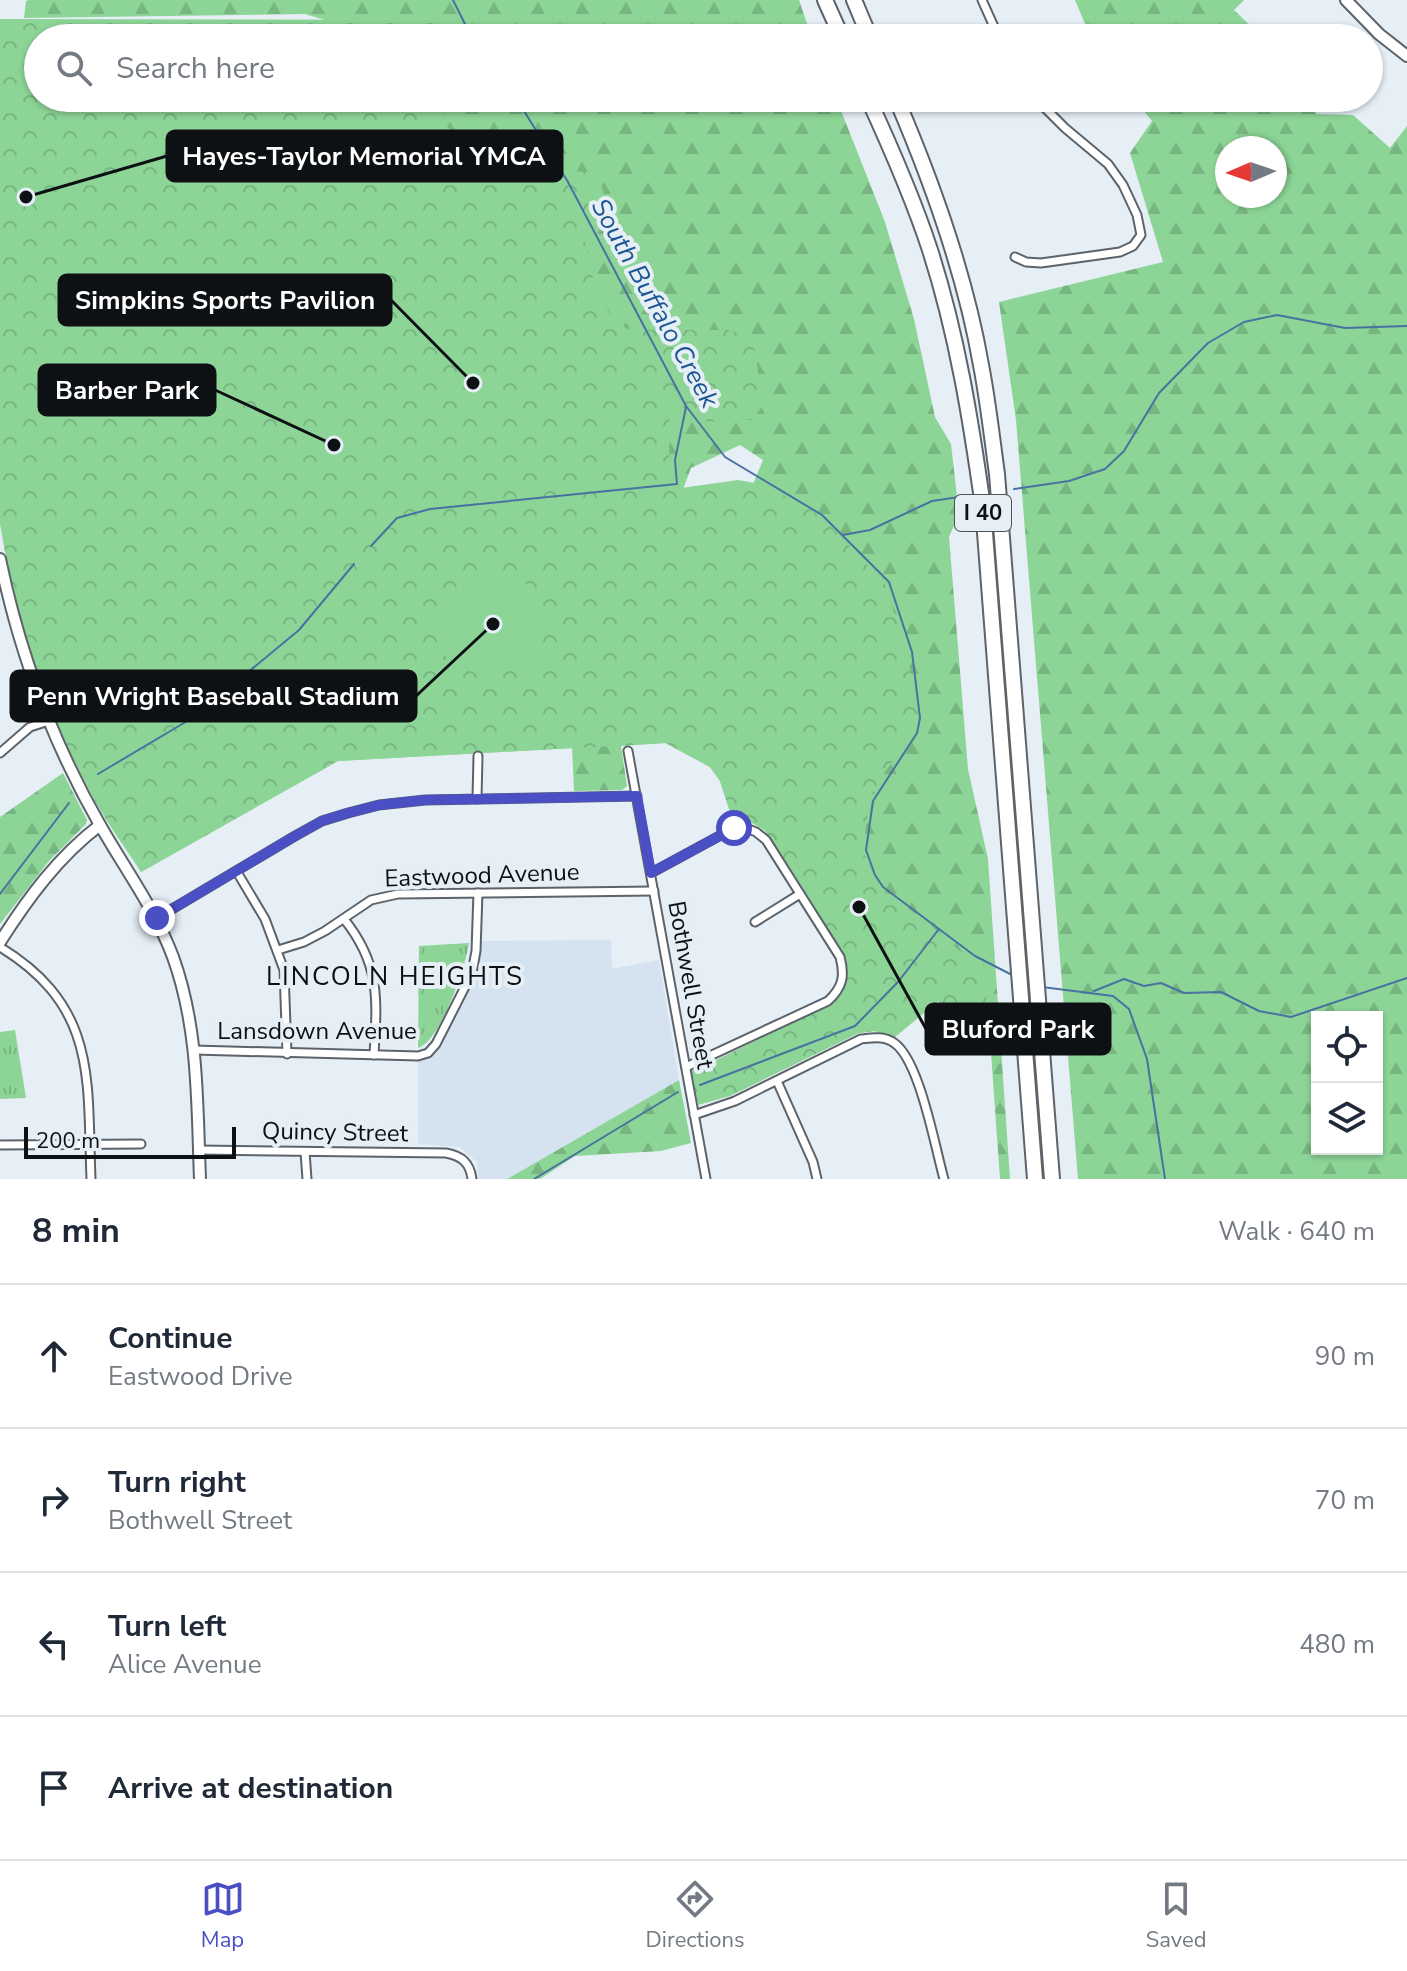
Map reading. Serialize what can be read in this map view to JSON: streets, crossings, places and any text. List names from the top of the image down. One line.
{"streets":{"highway":["I 40"],"street":["Eastwood Avenue","Bothwell Street","Lansdown Avenue","Quincy Street"]},"crossings":[["Eastwood Avenue","Bothwell Street"],["Eastwood Avenue","Lansdown Avenue"]],"districts":["LINCOLN HEIGHTS"],"water":["South Buffalo Creek"],"places":["Hayes-Taylor Memorial YMCA","Simpkins Sports Pavilion","Barber Park","Penn Wright Baseball Stadium","Bluford Park"],"scale_bar":"200 m","north":"left","page":{"search":"Search here","scale":"200 m","heading":["8 min","Walk · 640 m"],"list":[["Continue","Eastwood Drive","90 m"],["Turn right","Bothwell Street","70 m"],["Turn left","Alice Avenue","480 m"],"Arrive at destination"],"nav":["Map","Directions","Saved"]}}
